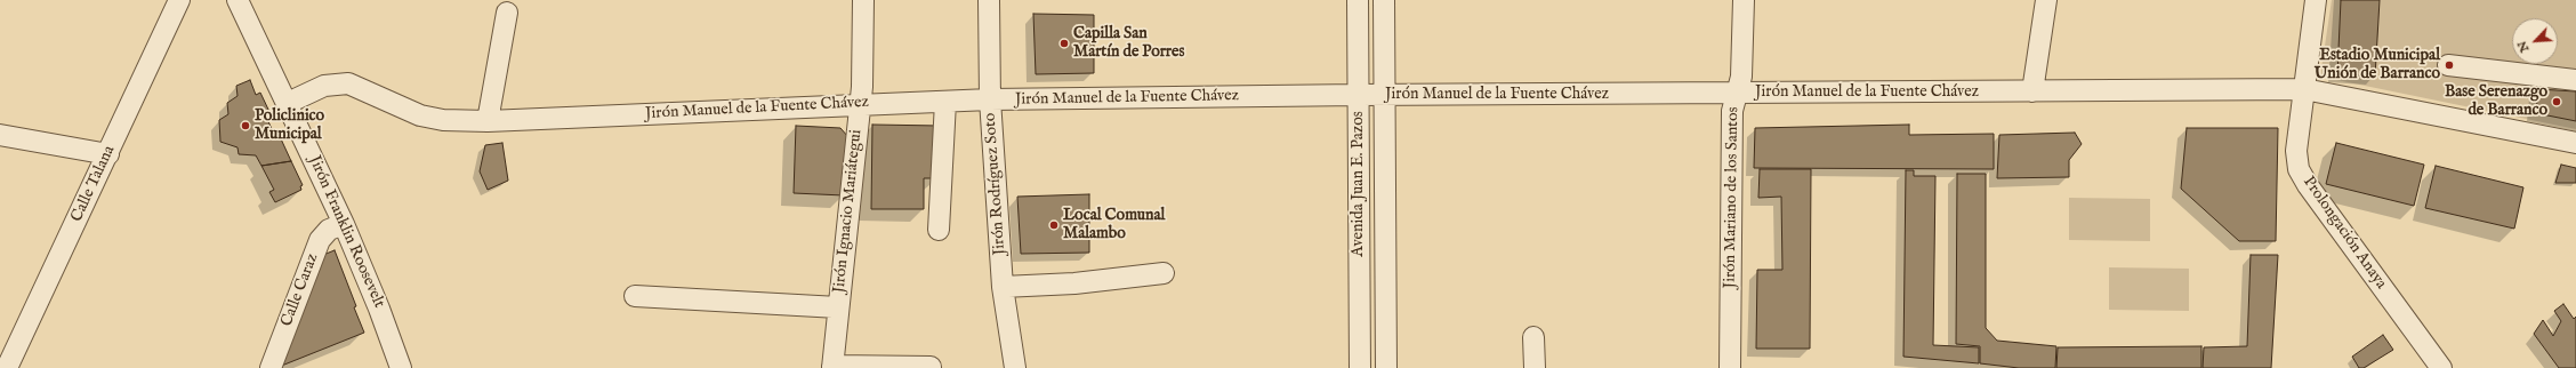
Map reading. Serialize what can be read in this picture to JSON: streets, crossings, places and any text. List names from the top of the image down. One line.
{"streets":{"street":["Jirón Manuel de la Fuente Chávez","Calle Talana","Jirón Rodríguez Soto","Avenida Juan E. Pazos","Jirón Mariano de los Santos","Jirón Ignacio Mariátegui","Jirón Franklin Roosevelt","Prolongación Anaya","Calle Caraz"]},"crossings":[["Jirón Manuel de la Fuente Chávez","Jirón Rodríguez Soto"],["Jirón Manuel de la Fuente Chávez","Avenida Juan E. Pazos"],["Jirón Manuel de la Fuente Chávez","Jirón Mariano de los Santos"],["Jirón Manuel de la Fuente Chávez","Jirón Ignacio Mariátegui"],["Jirón Manuel de la Fuente Chávez","Jirón Franklin Roosevelt"],["Jirón Manuel de la Fuente Chávez","Prolongación Anaya"],["Jirón Franklin Roosevelt","Calle Caraz"]],"places":["Capilla San Martín de Porres","Estadio Municipal Unión de Barranco","Base Serenazgo de Barranco","Policlinico Municipal","Local Comunal Malambo"],"north":"bottom left"}
